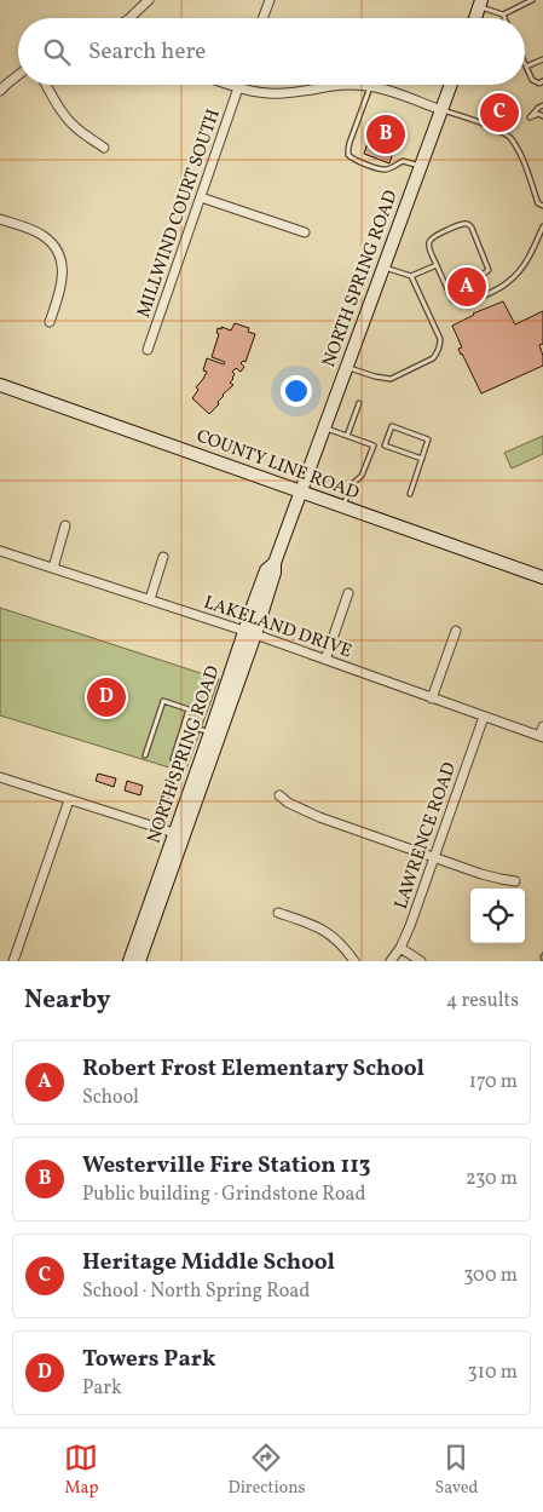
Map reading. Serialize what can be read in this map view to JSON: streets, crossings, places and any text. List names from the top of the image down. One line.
{"streets":{"main road":["NORTH SPRING ROAD","COUNTY LINE ROAD"],"street":["MILLWIND COURT SOUTH","LAKELAND DRIVE","LAWRENCE ROAD"]},"crossings":[["NORTH SPRING ROAD","COUNTY LINE ROAD"],["NORTH SPRING ROAD","LAKELAND DRIVE"],["LAKELAND DRIVE","LAWRENCE ROAD"]],"page":{"search":"Search here","pins":["C","B","A","D"],"heading":["Nearby","4 results"],"list":[{"mark":"A","name":"Robert Frost Elementary School","note":"School","value":"170 m"},{"mark":"B","name":"Westerville Fire Station 113","note":"Public building · Grindstone Road","value":"230 m"},{"mark":"C","name":"Heritage Middle School","note":"School · North Spring Road","value":"300 m"},{"mark":"D","name":"Towers Park","note":"Park","value":"310 m"}],"nav":["Map","Directions","Saved"]}}
